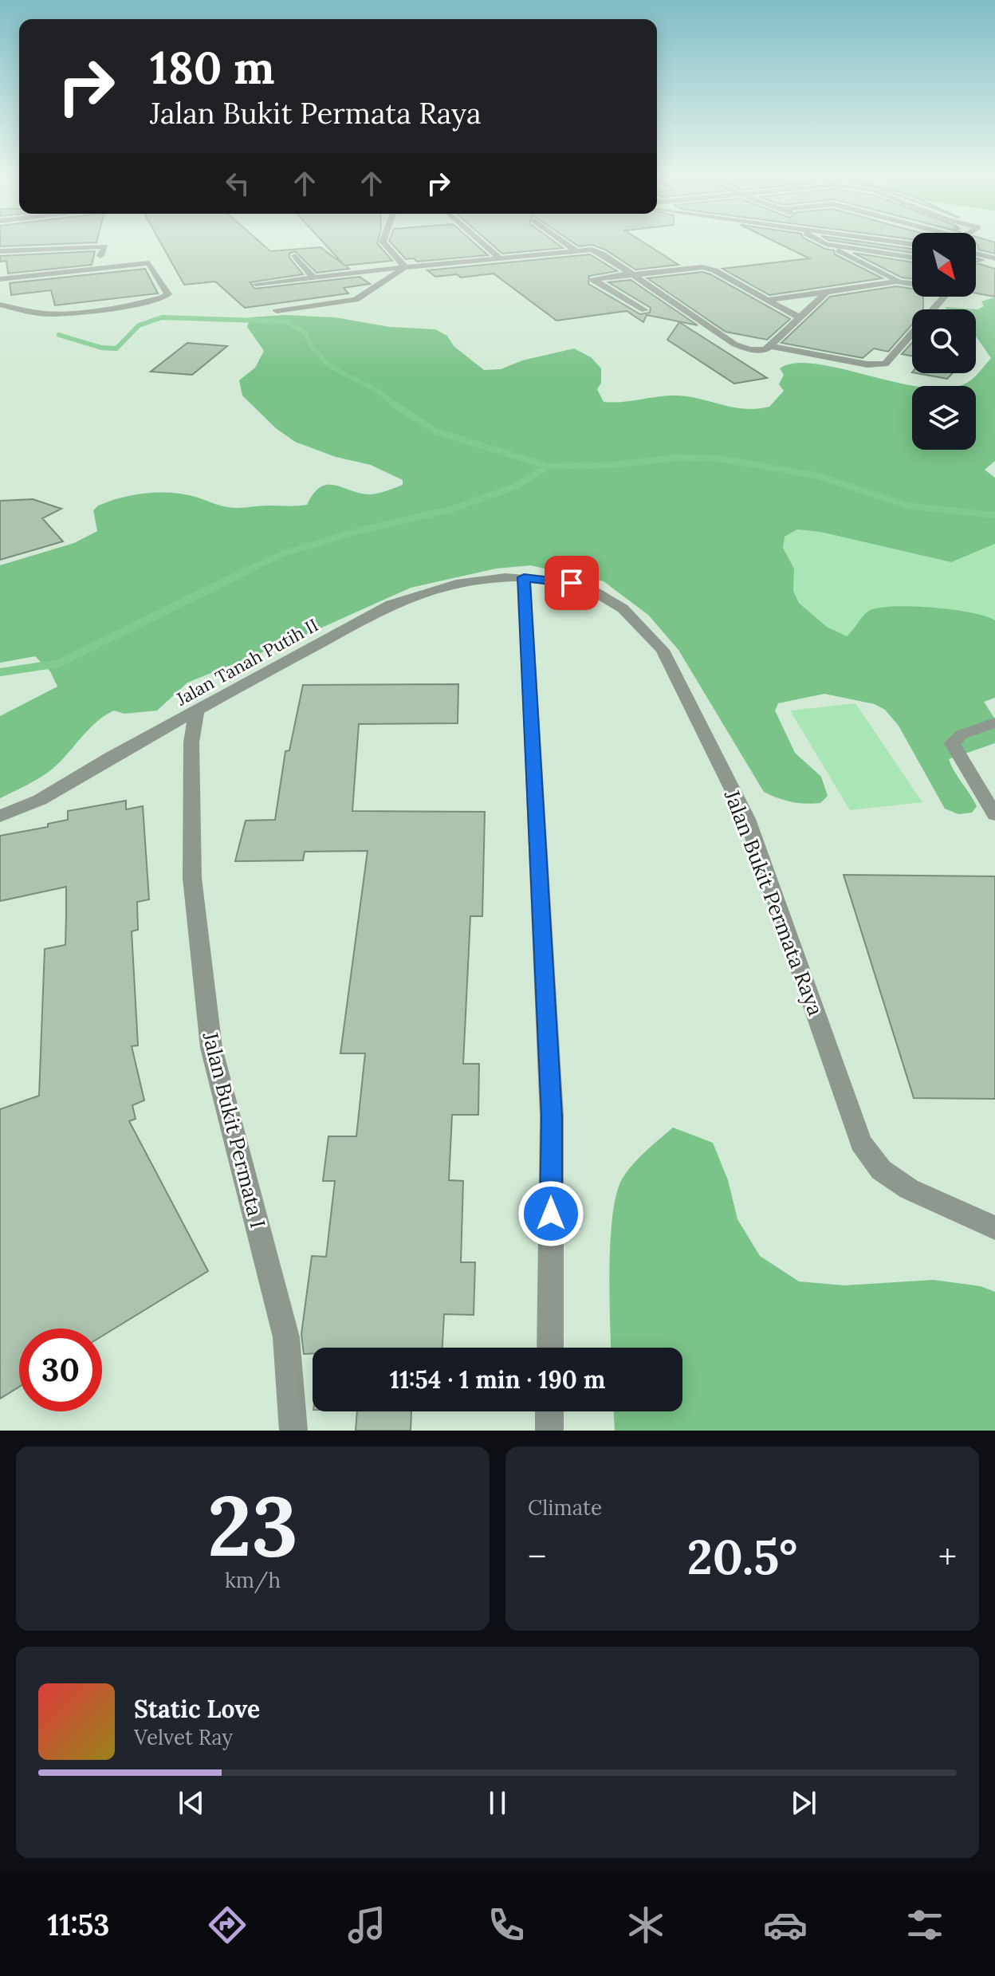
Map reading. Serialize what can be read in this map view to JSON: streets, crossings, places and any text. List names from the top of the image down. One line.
{"streets":{"street":["Jalan Tanah Putih II","Jalan Bukit Permata Raya","Jalan Bukit Permata I"]},"crossings":[["Jalan Tanah Putih II","Jalan Bukit Permata Raya"],["Jalan Tanah Putih II","Jalan Bukit Permata I"]],"north":"bottom right","page":{"turn":["180 m","Jalan Bukit Permata Raya"],"limit":"30","trip":"11:54 · 1 min · 190 m","tile":[["23","km/h"],"Climate"],"heat":["−","20.5°","+"],"song":["Static Love","Velvet Ray"],"tabs":"11:53"}}
